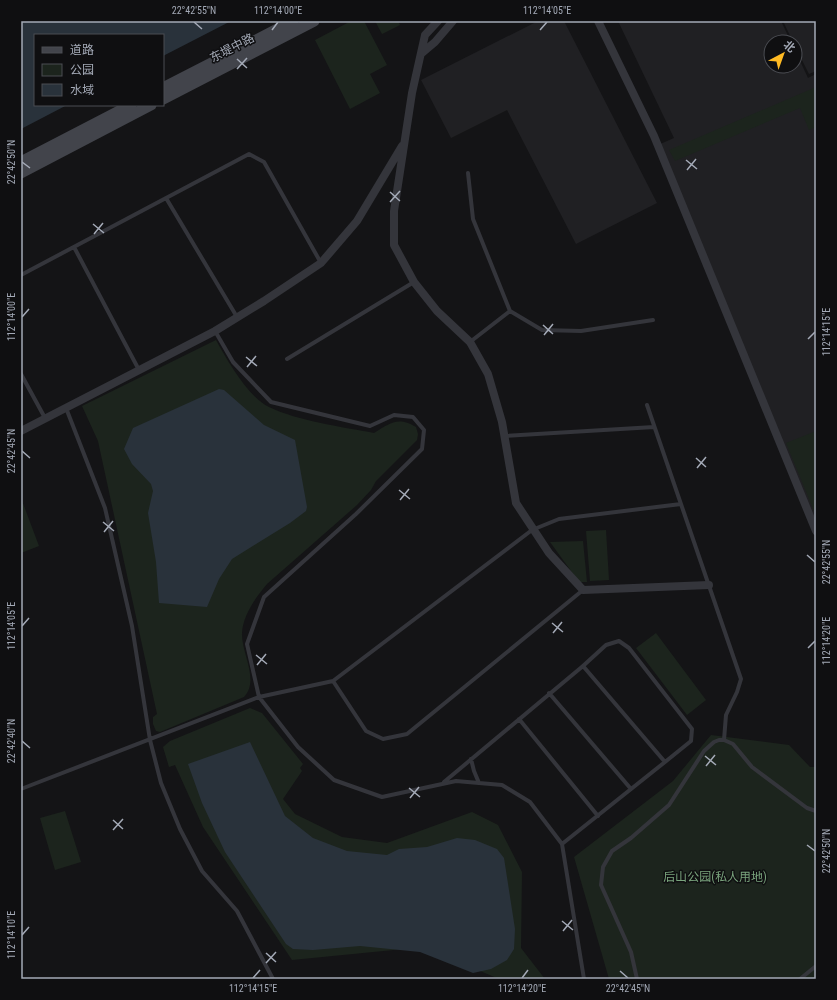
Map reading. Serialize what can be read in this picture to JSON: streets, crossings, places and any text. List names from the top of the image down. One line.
{"streets":{"main road":["东堤中路"]},"parks":["后山公园(私人用地)"],"legend":["道路","公园","水域"],"north":"top right","coordinates":["22°42'55\"N","112°14'00\"E","112°14'05\"E","22°42'50\"N","112°14'15\"E","22°42'45\"N","112°14'20\"E","22°42'40\"N","112°14'10\"E"]}
